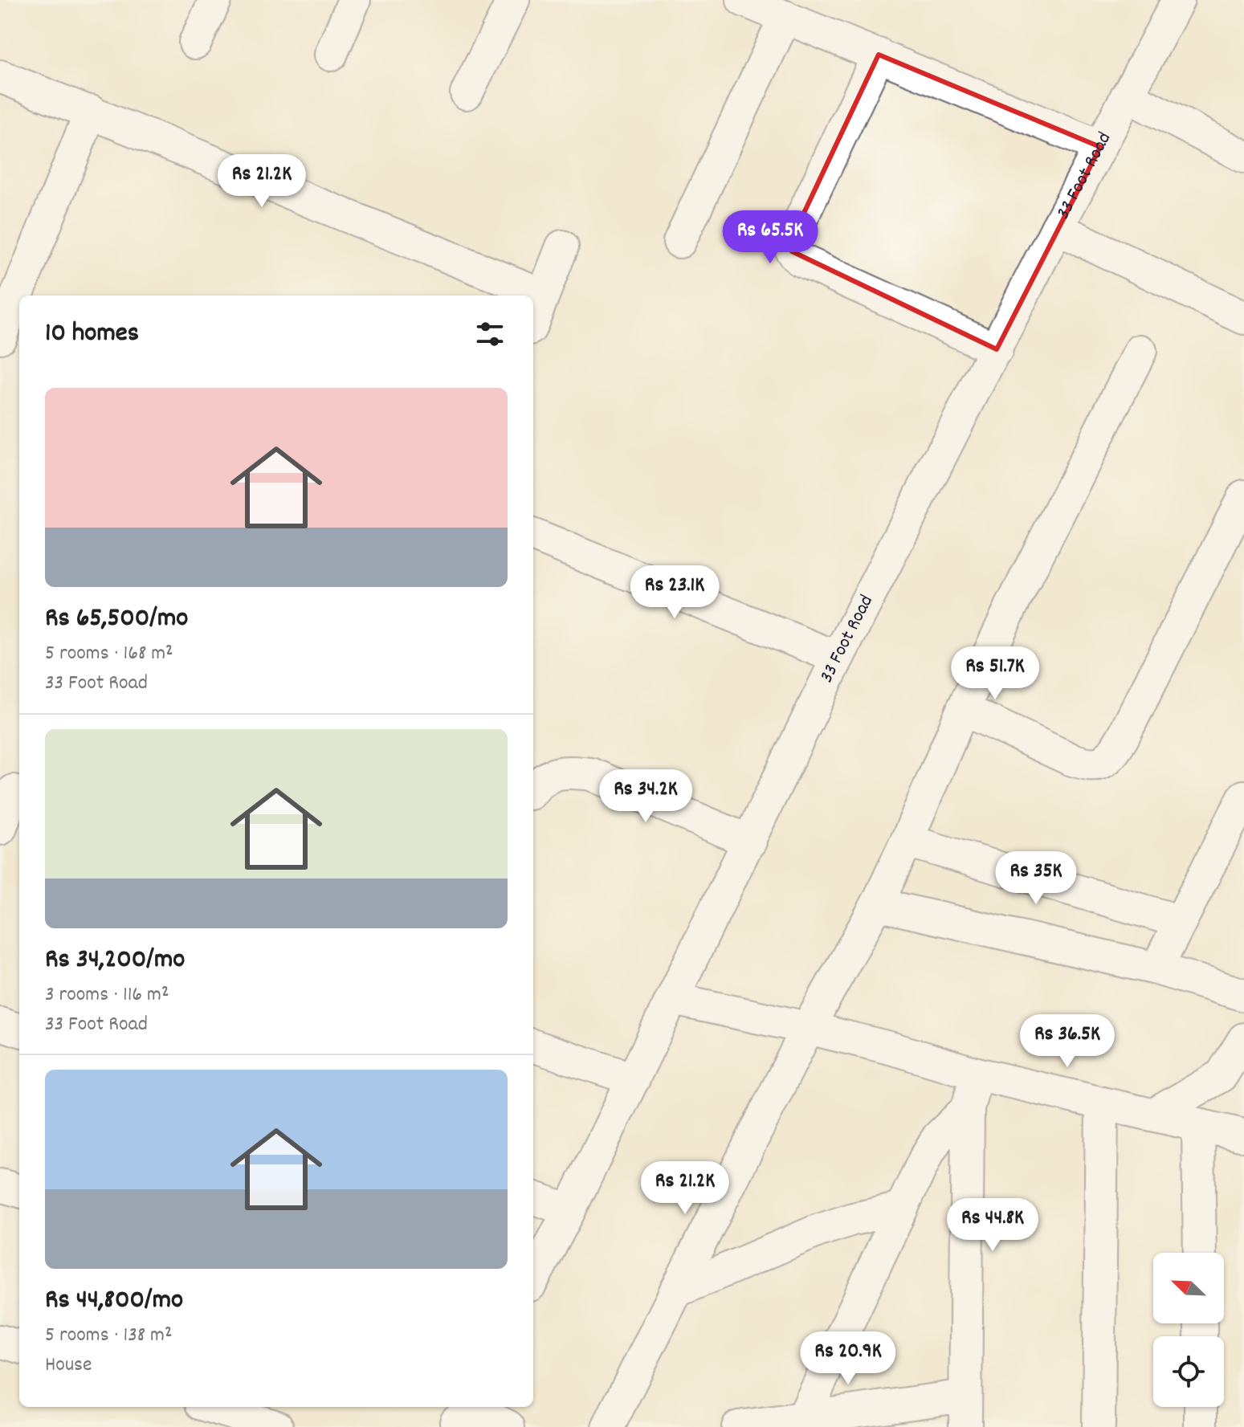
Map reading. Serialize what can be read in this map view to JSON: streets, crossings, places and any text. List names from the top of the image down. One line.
{"streets":{"street":["33 Foot Road"]},"north":"top left","page":{"price":["Rs 21.2K","Rs 65.5K","Rs 23.1K","Rs 51.7K","Rs 34.2K","Rs 35K","Rs 36.5K","Rs 21.2K","Rs 44.8K","Rs 20.9K"],"heading":"10 homes","list":[{"name":"Rs 65,500/mo","note":"5 rooms · 168 m² · 33 Foot Road"},{"name":"Rs 34,200/mo","note":"3 rooms · 116 m² · 33 Foot Road"},{"name":"Rs 44,800/mo","note":"5 rooms · 138 m² · House"}]}}
